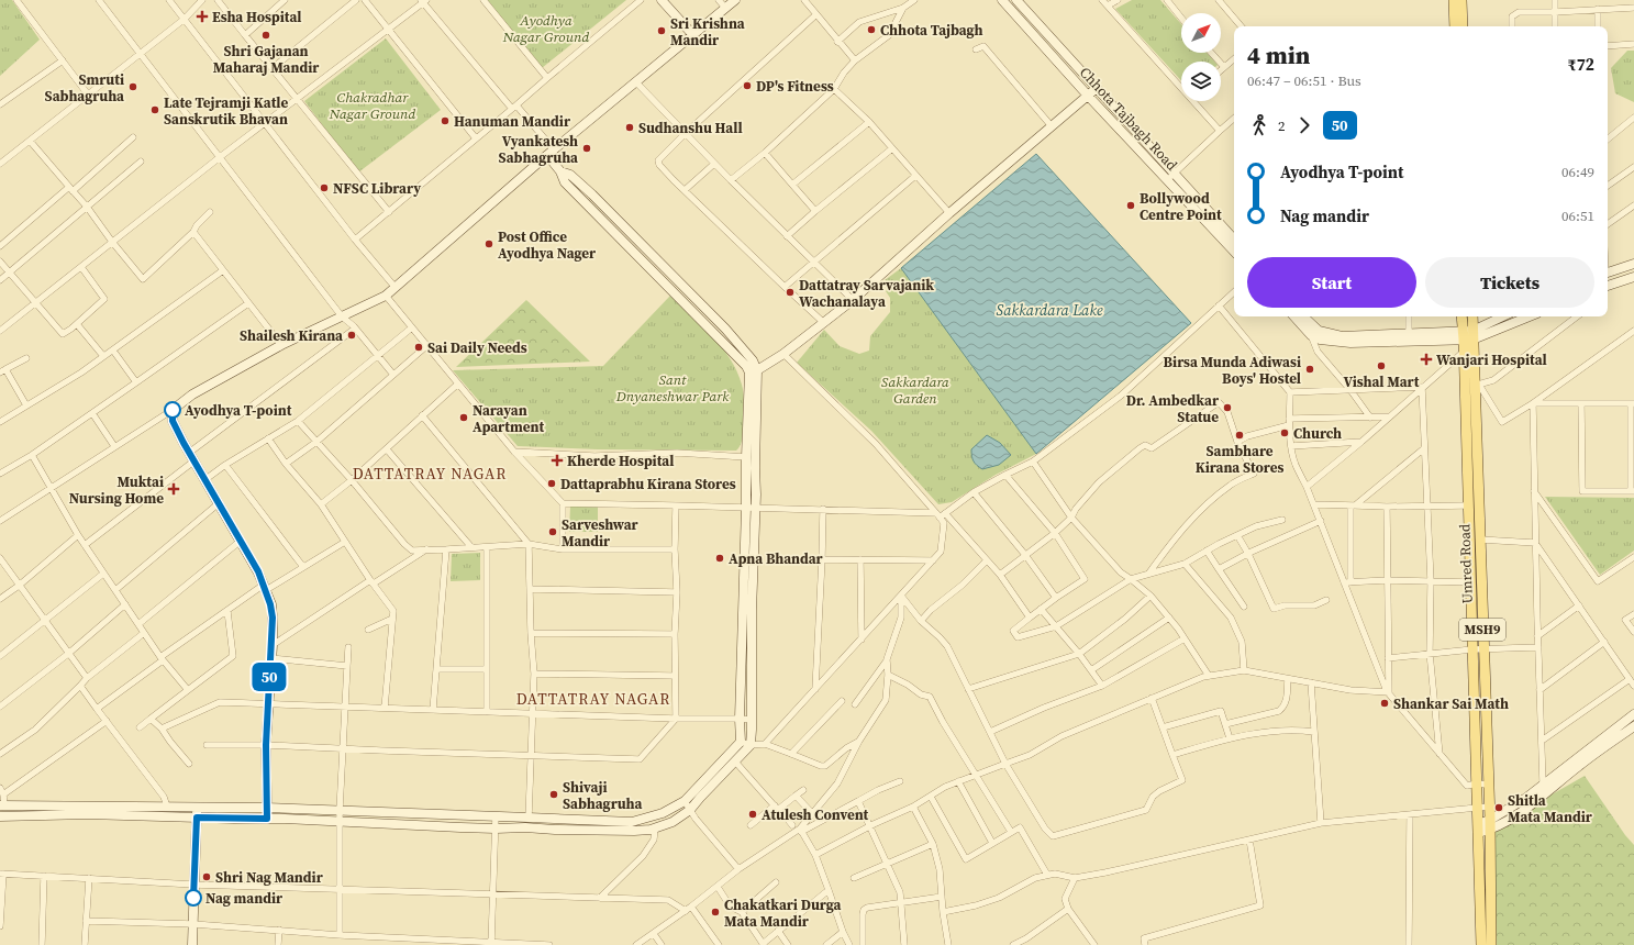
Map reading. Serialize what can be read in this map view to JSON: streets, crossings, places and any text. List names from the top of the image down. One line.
{"streets":{"main road":["Chhota Tajbagh Road","Umred Road","MSH9"]},"districts":["DATTATRAY NAGAR","DATTATRAY NAGAR"],"water":["Sakkardara Lake"],"parks":["Ayodhya Nagar Ground","Chakradhar Nagar Ground","Sant Dnyaneshwar Park","Sakkardara Garden"],"places":{"health":["Esha Hospital","Wanjari Hospital","Kherde Hospital","Muktai Nursing Home"],"other":["Chhota Tajbagh","Sri Krishna Mandir","Shri Gajanan Maharaj Mandir","DP's Fitness","Smruti Sabhagruha","Late Tejramji Katle Sanskrutik Bhavan","Hanuman Mandir","Sudhanshu Hall","Vyankatesh Sabhagruha","NFSC Library","Bollywood Centre Point","Post Office Ayodhya Nager","Dattatray Sarvajanik Wachanalaya","Shailesh Kirana","Sai Daily Needs","Vishal Mart","Birsa Munda Adiwasi Boys' Hostel","Dr. Ambedkar Statue","Ayodhya T-point","Narayan Apartment","Church","Sambhare Kirana Stores","Dattaprabhu Kirana Stores","Sarveshwar Mandir","Apna Bhandar","Shankar Sai Math","Shivaji Sabhagruha","Shitla Mata Mandir","Atulesh Convent","Shri Nag Mandir","Nag mandir","Chakatkari Durga Mata Mandir"]},"lines":["bus line 50"],"north":"top right","page":{"on_map":"50","heading":["4 min","06:47 – 06:51 · Bus","₹72"],"legs":["2","50"],"list":[{"name":"Ayodhya T-point","value":"06:49"},{"name":"Nag mandir","value":"06:51"}],"buttons":["Start","Tickets"]}}
